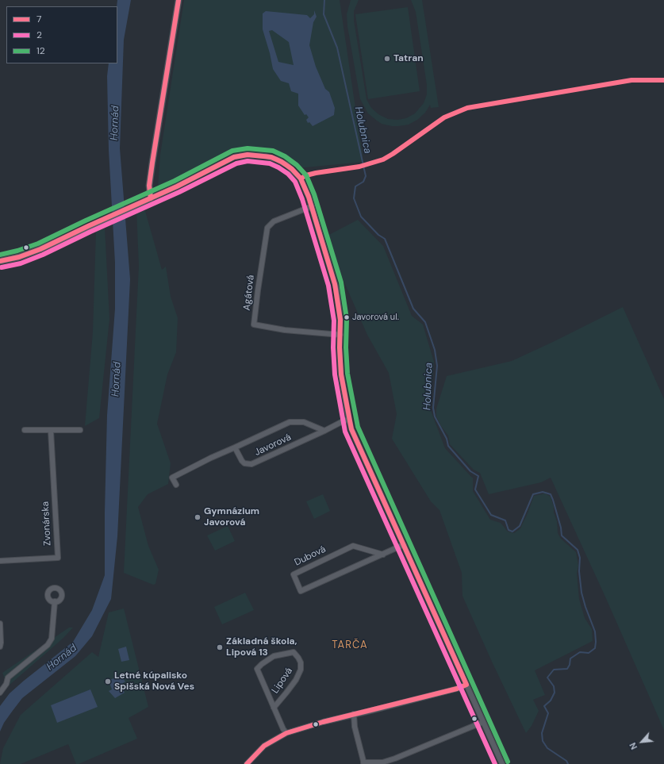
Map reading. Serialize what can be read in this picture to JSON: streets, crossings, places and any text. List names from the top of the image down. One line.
{"streets":{"street":["Agátová","Javorová","Zvonárska","Dubová","Lipová"]},"districts":["TARČA"],"water":["Hornád","Holubnica"],"places":["Tatran","Javorová ul.","Gymnázium Javorová","Základná škola, Lipová 13","Letné kúpalisko Spišská Nová Ves"],"lines":["transit line 7","transit line 12","transit line 2"],"legend":["7","2","12"],"north":"bottom left"}
